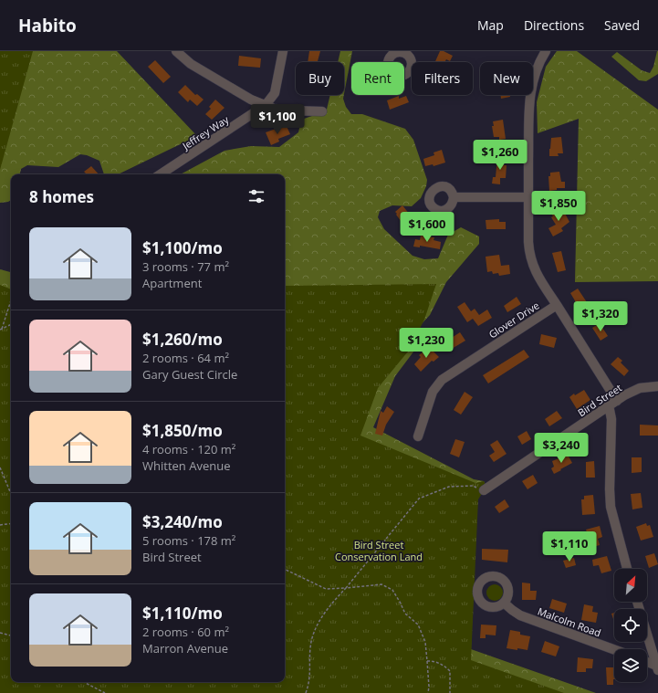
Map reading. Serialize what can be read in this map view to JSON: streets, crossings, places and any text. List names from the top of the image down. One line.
{"streets":{"street":["Jeffrey Way","Glover Drive","Bird Street","Malcolm Road"]},"parks":["Bird Street Conservation Land"],"north":"top right","page":{"header":"Habito","nav":["Map","Directions","Saved"],"chip":["Buy","Rent","Filters","New"],"price":["$1,100","$1,260","$1,850","$1,600","$1,320","$1,230","$3,240","$1,110"],"heading":"8 homes","list":[{"name":"$1,100/mo","note":"3 rooms · 77 m² · Apartment"},{"name":"$1,260/mo","note":"2 rooms · 64 m² · Gary Guest Circle"},{"name":"$1,850/mo","note":"4 rooms · 120 m² · Whitten Avenue"},{"name":"$3,240/mo","note":"5 rooms · 178 m² · Bird Street"},{"name":"$1,110/mo","note":"2 rooms · 60 m² · Marron Avenue"}]}}
